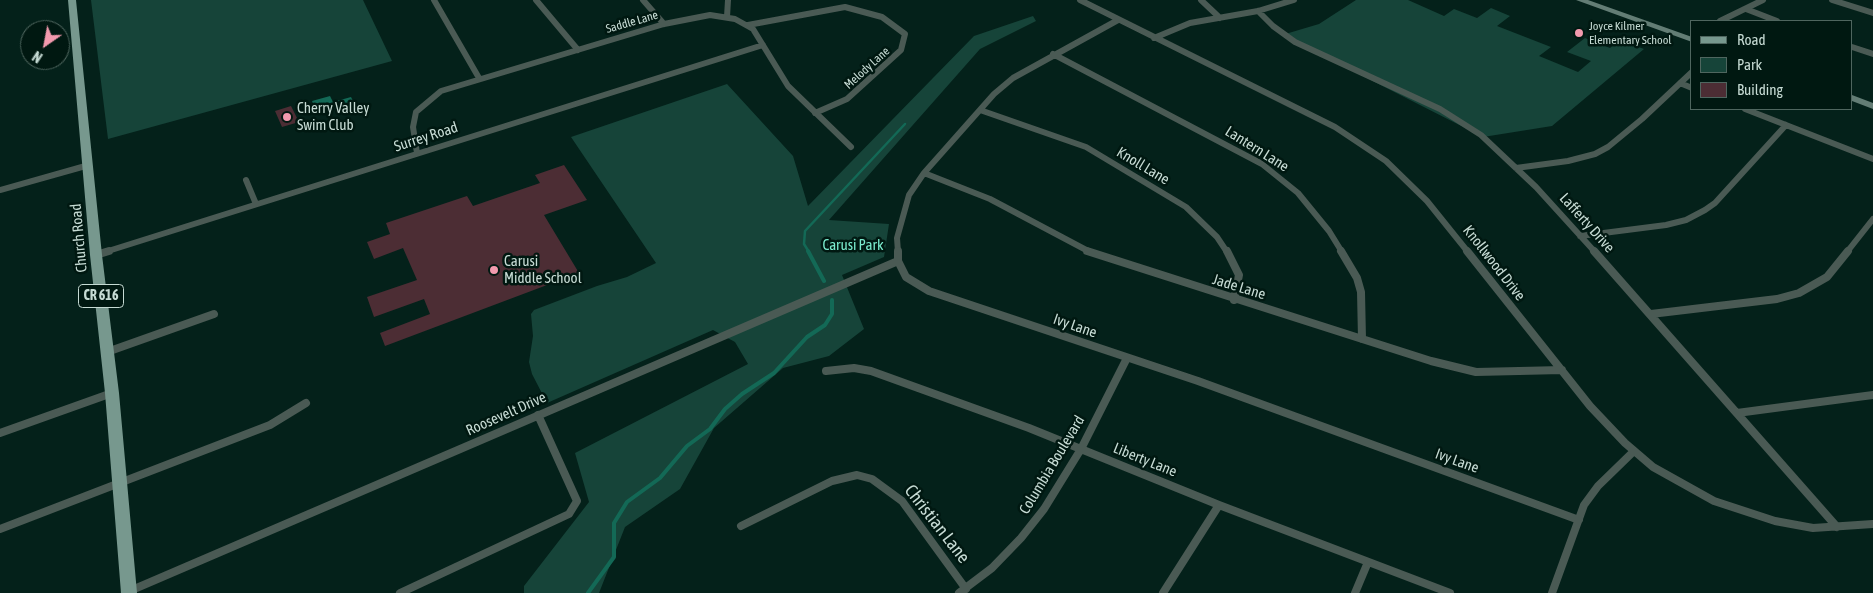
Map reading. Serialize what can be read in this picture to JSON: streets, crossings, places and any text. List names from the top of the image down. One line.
{"streets":{"main road":["Church Road","CR 616"],"street":["Saddle Lane","Melody Lane","Surrey Road","Lantern Lane","Knoll Lane","Lafferty Drive","Knollwood Drive","Jade Lane","Ivy Lane","Roosevelt Drive","Liberty Lane","Columbia Boulevard","Christian Lane"]},"crossings":[["Saddle Lane","Melody Lane"],["Saddle Lane","Surrey Road"],["Surrey Road","Church Road"],["Lantern Lane","Jade Lane"],["Knoll Lane","Jade Lane"],["Lafferty Drive","Knollwood Drive"],["Church Road","Roosevelt Drive"],["Knollwood Drive","Jade Lane"],["Ivy Lane","Roosevelt Drive"],["Ivy Lane","Columbia Boulevard"],["Liberty Lane","Columbia Boulevard"],["Columbia Boulevard","Christian Lane"]],"parks":["Carusi Park"],"places":["Joyce Kilmer Elementary School","Cherry Valley Swim Club","Carusi Middle School"],"legend":["Road","Park","Building"],"north":"bottom left"}
